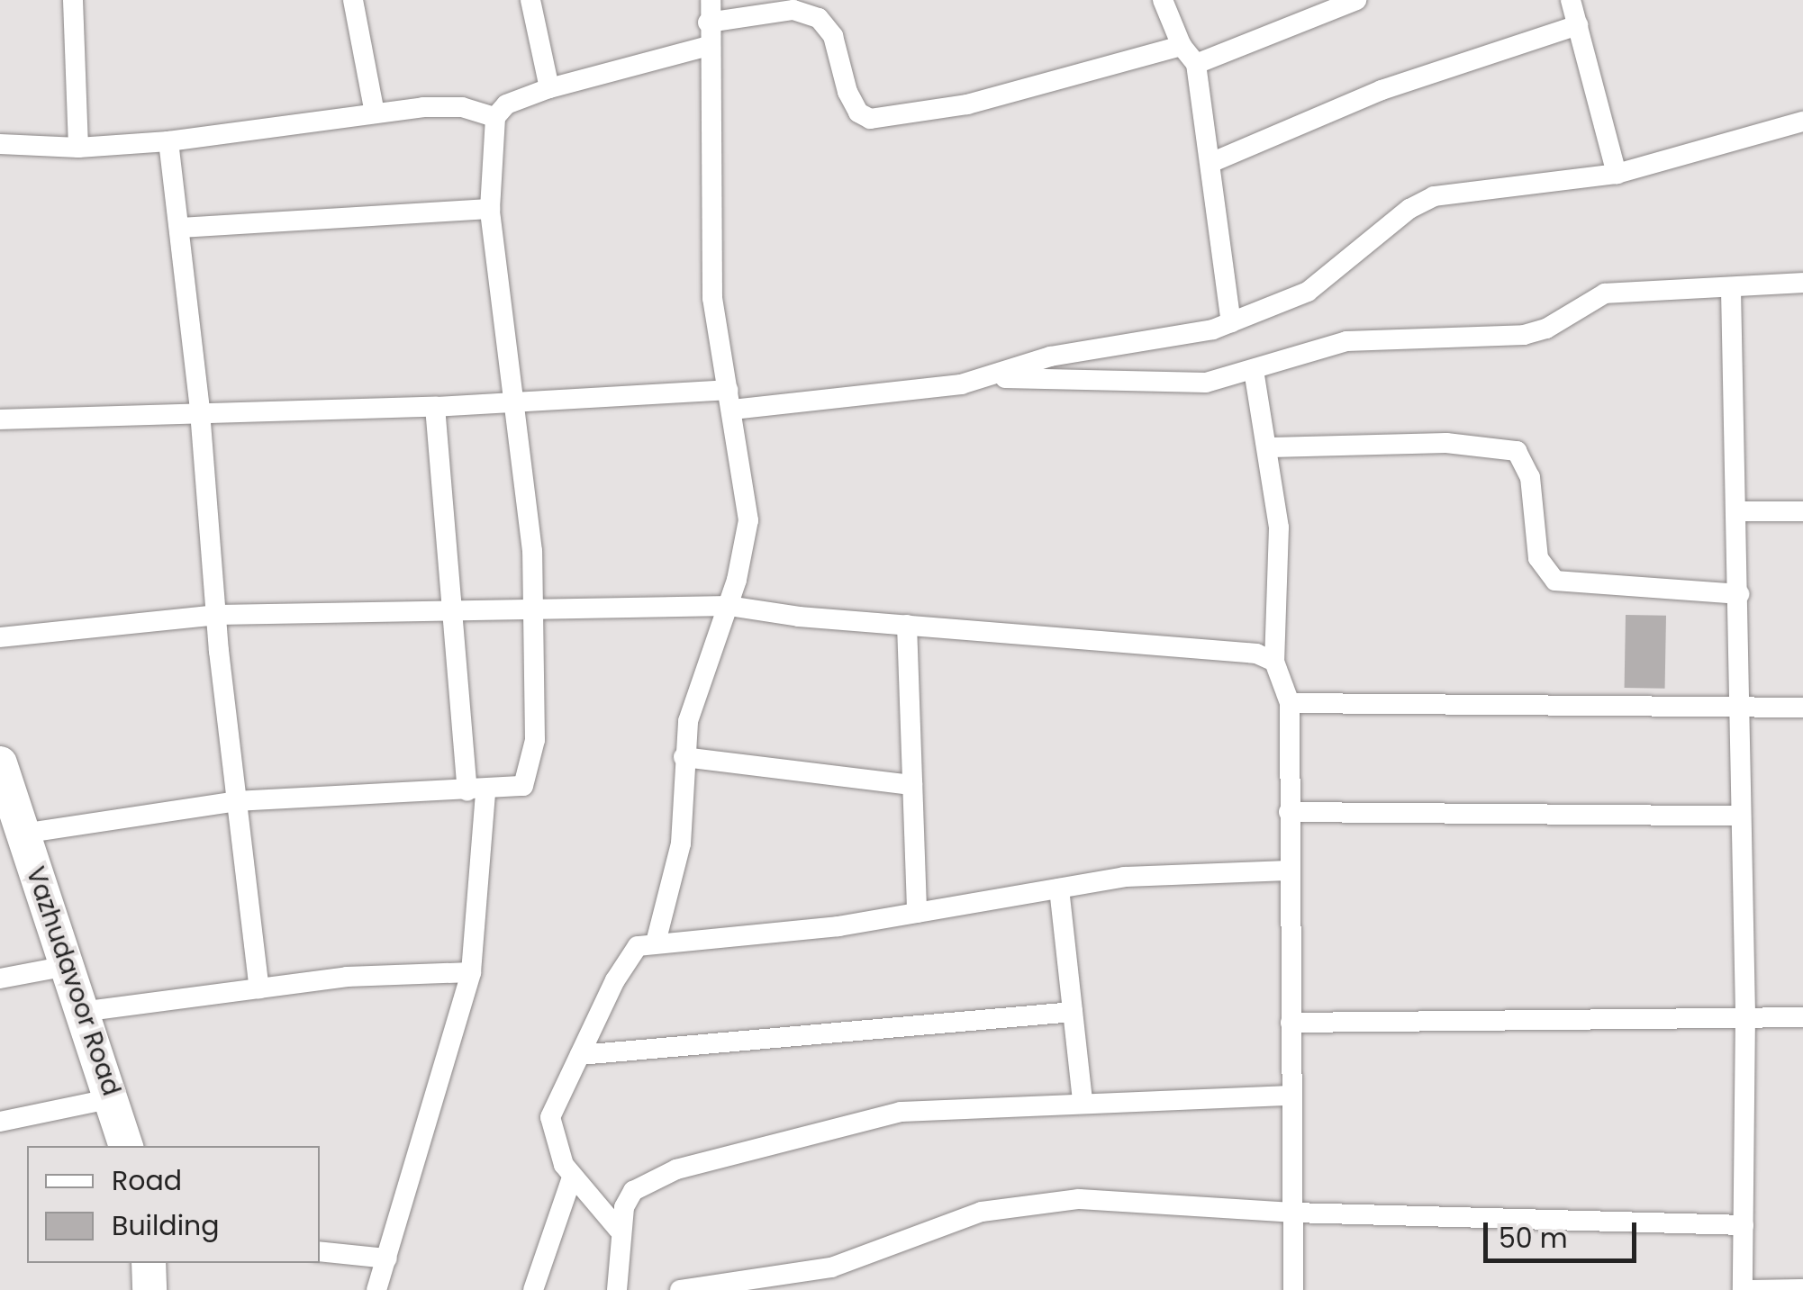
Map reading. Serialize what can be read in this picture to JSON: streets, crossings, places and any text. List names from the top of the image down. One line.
{"streets":{"main road":["Vazhudavoor Road"]},"legend":["Road","Building"],"scale_bar":"50 m"}
